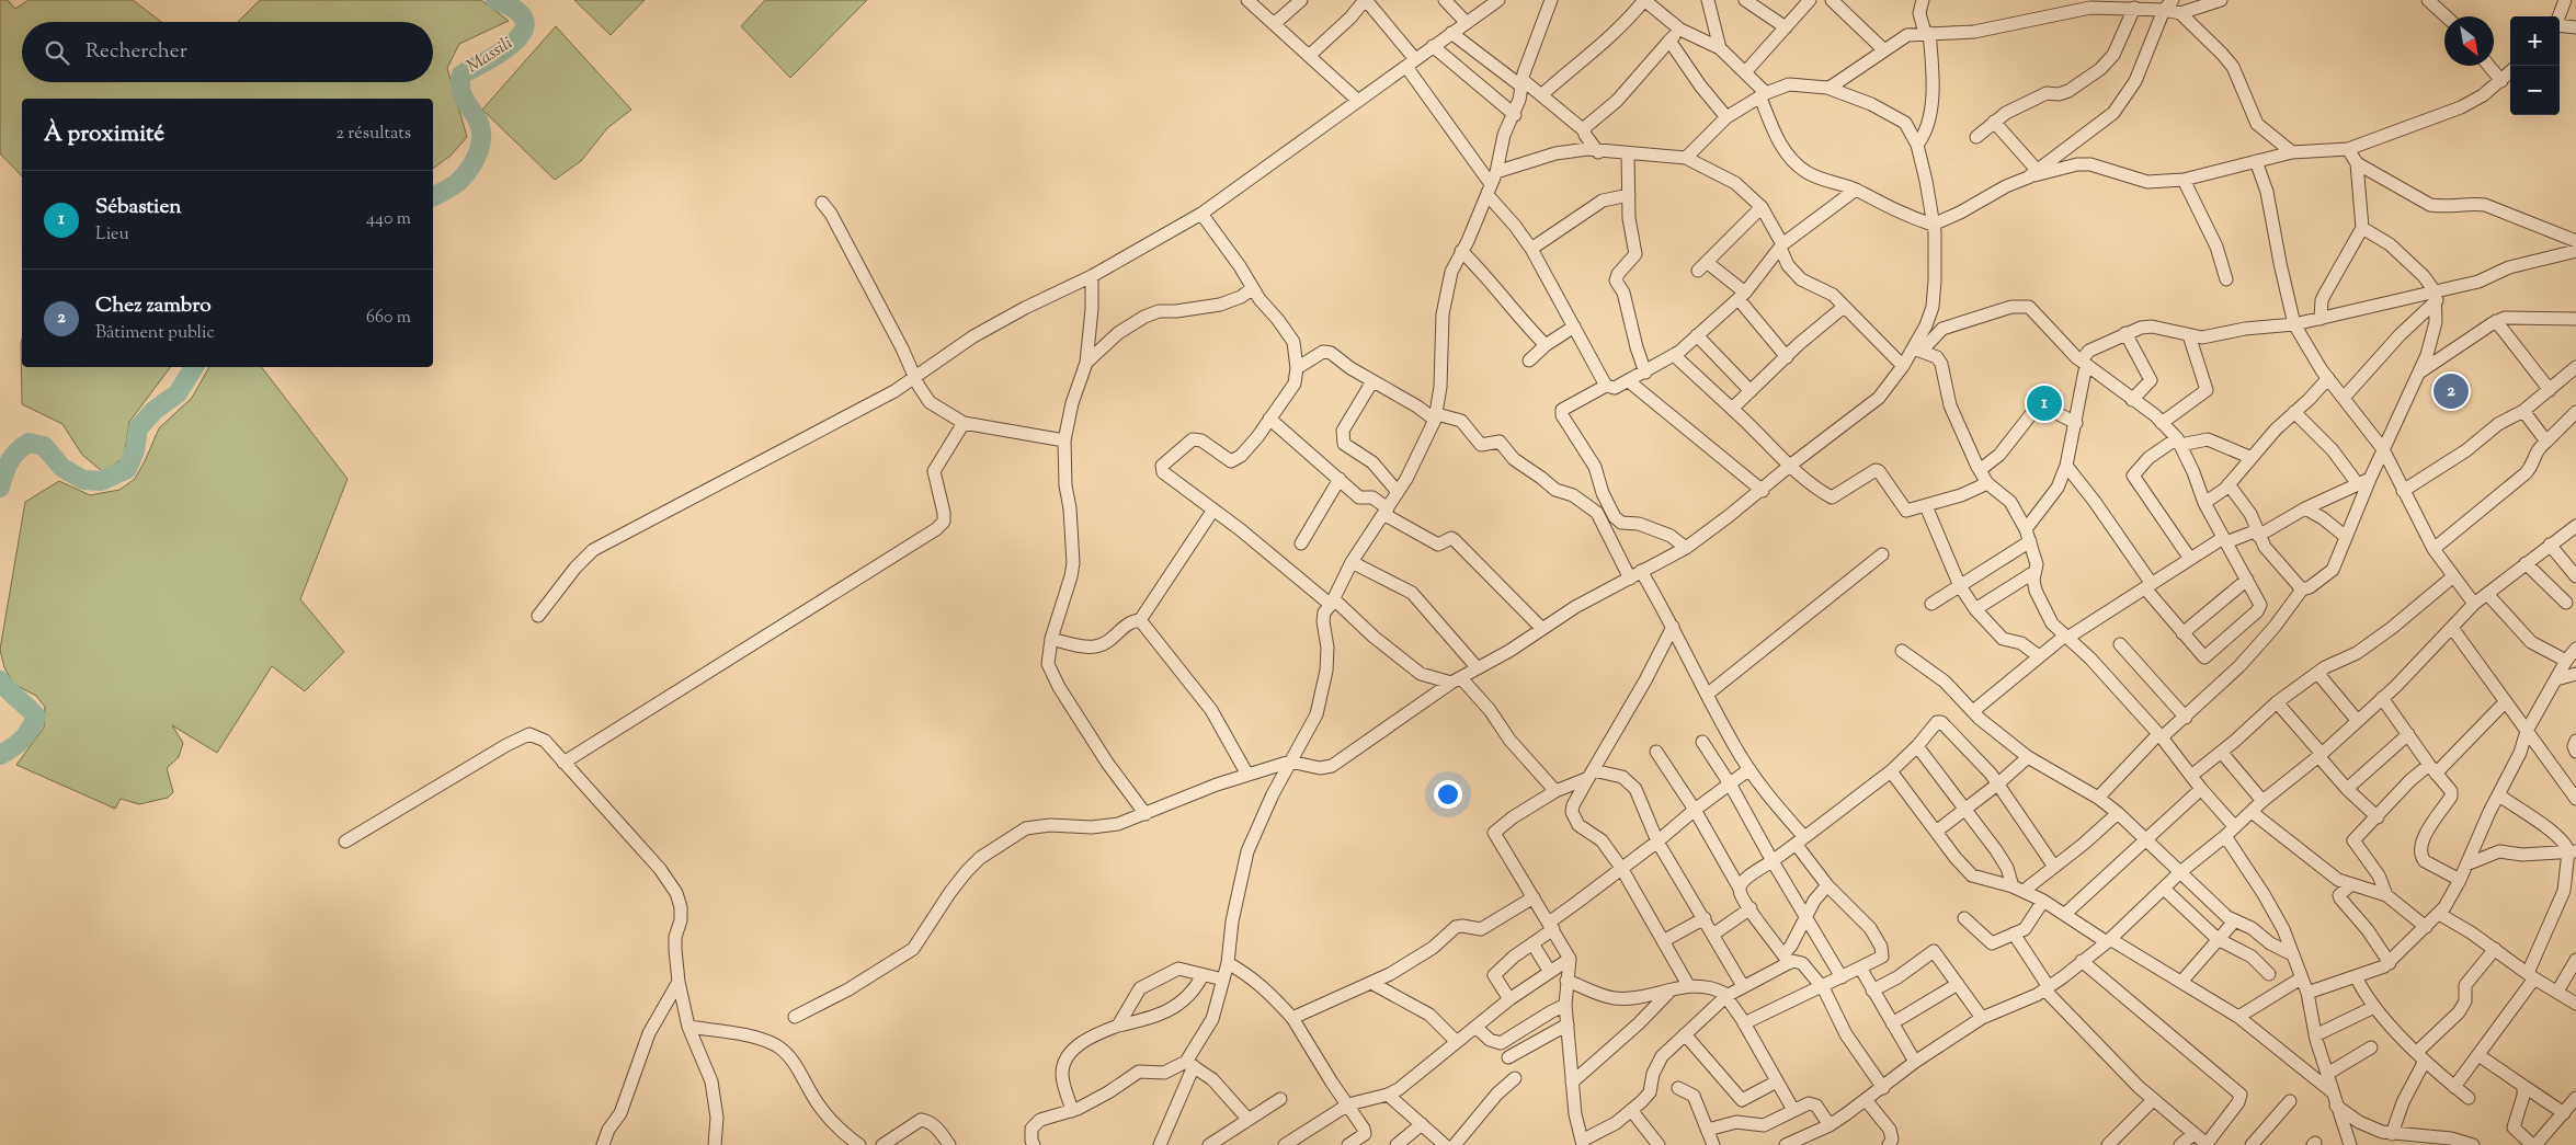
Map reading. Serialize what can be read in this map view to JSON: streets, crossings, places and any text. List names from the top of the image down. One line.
{"water":["Massili"],"north":"bottom right","page":{"map_buttons":["+","−"],"search":"Rechercher","heading":["À proximité","2 résultats"],"list":[{"mark":"1","name":"Sébastien","note":"Lieu","value":"440 m"},{"mark":"2","name":"Chez zambro","note":"Bâtiment public","value":"660 m"}],"pins":["2","1"]}}
